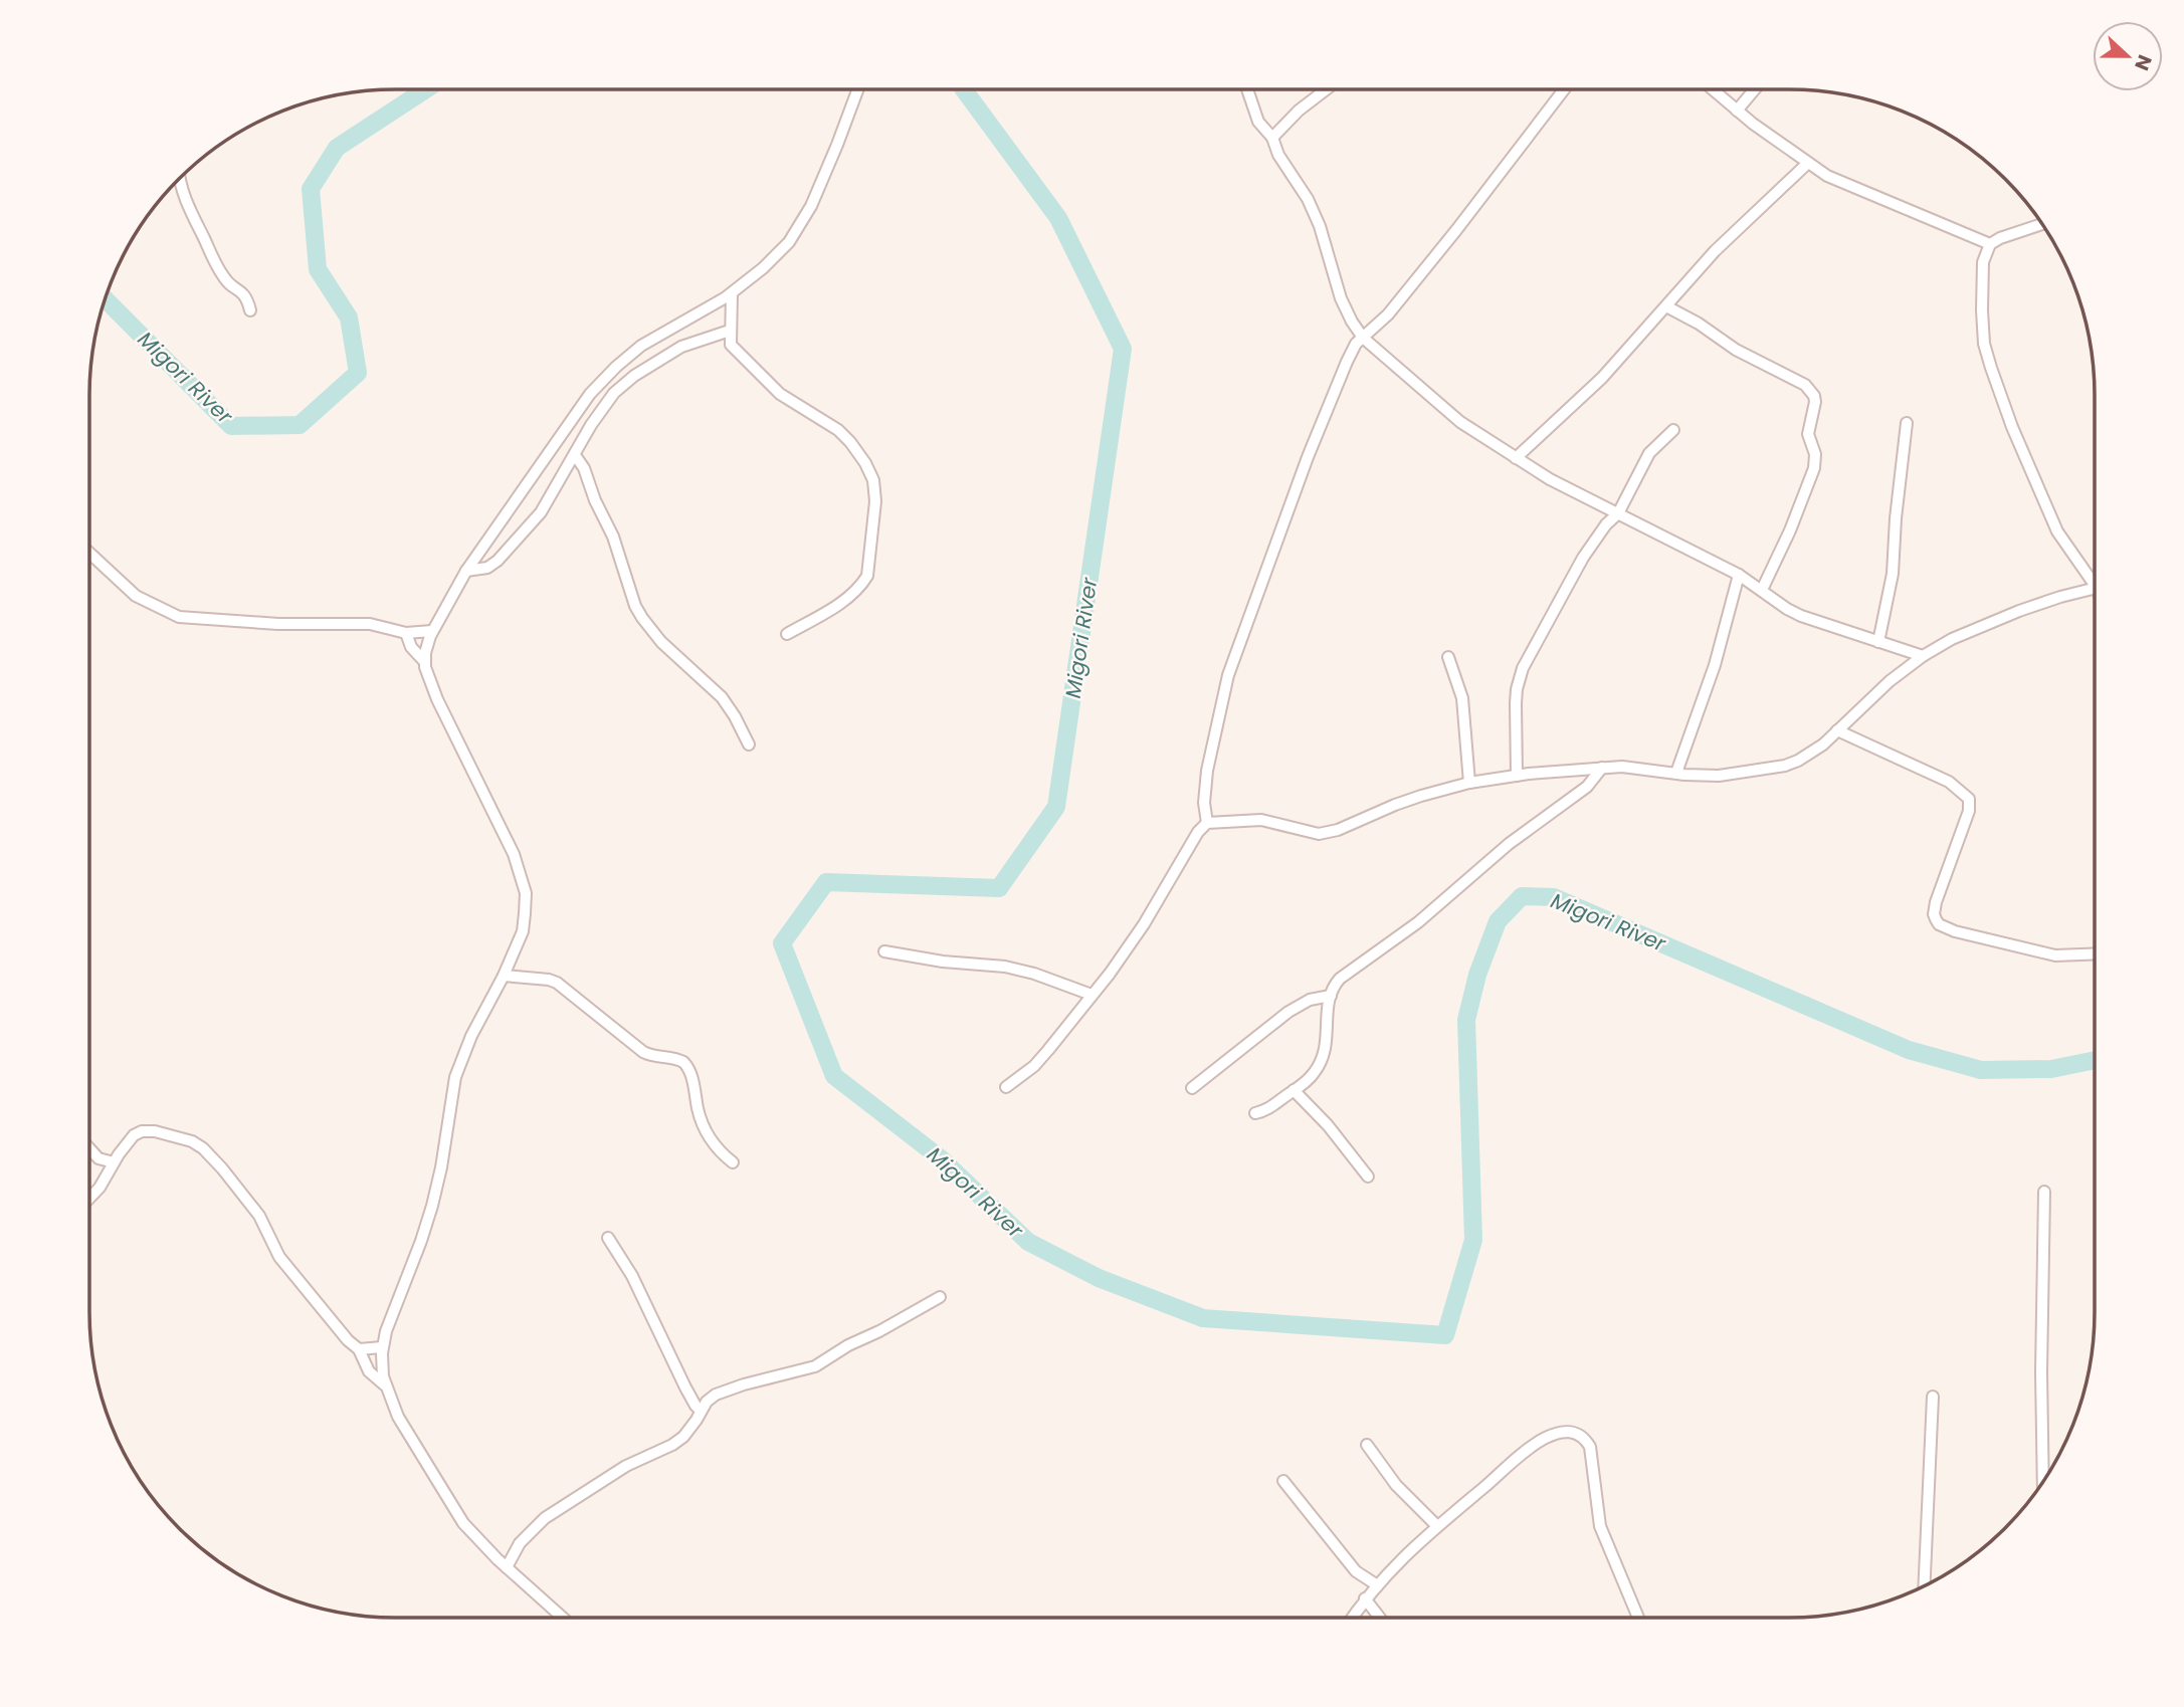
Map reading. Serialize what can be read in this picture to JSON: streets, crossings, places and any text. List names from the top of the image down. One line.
{"water":["Migori River"],"north":"right"}
